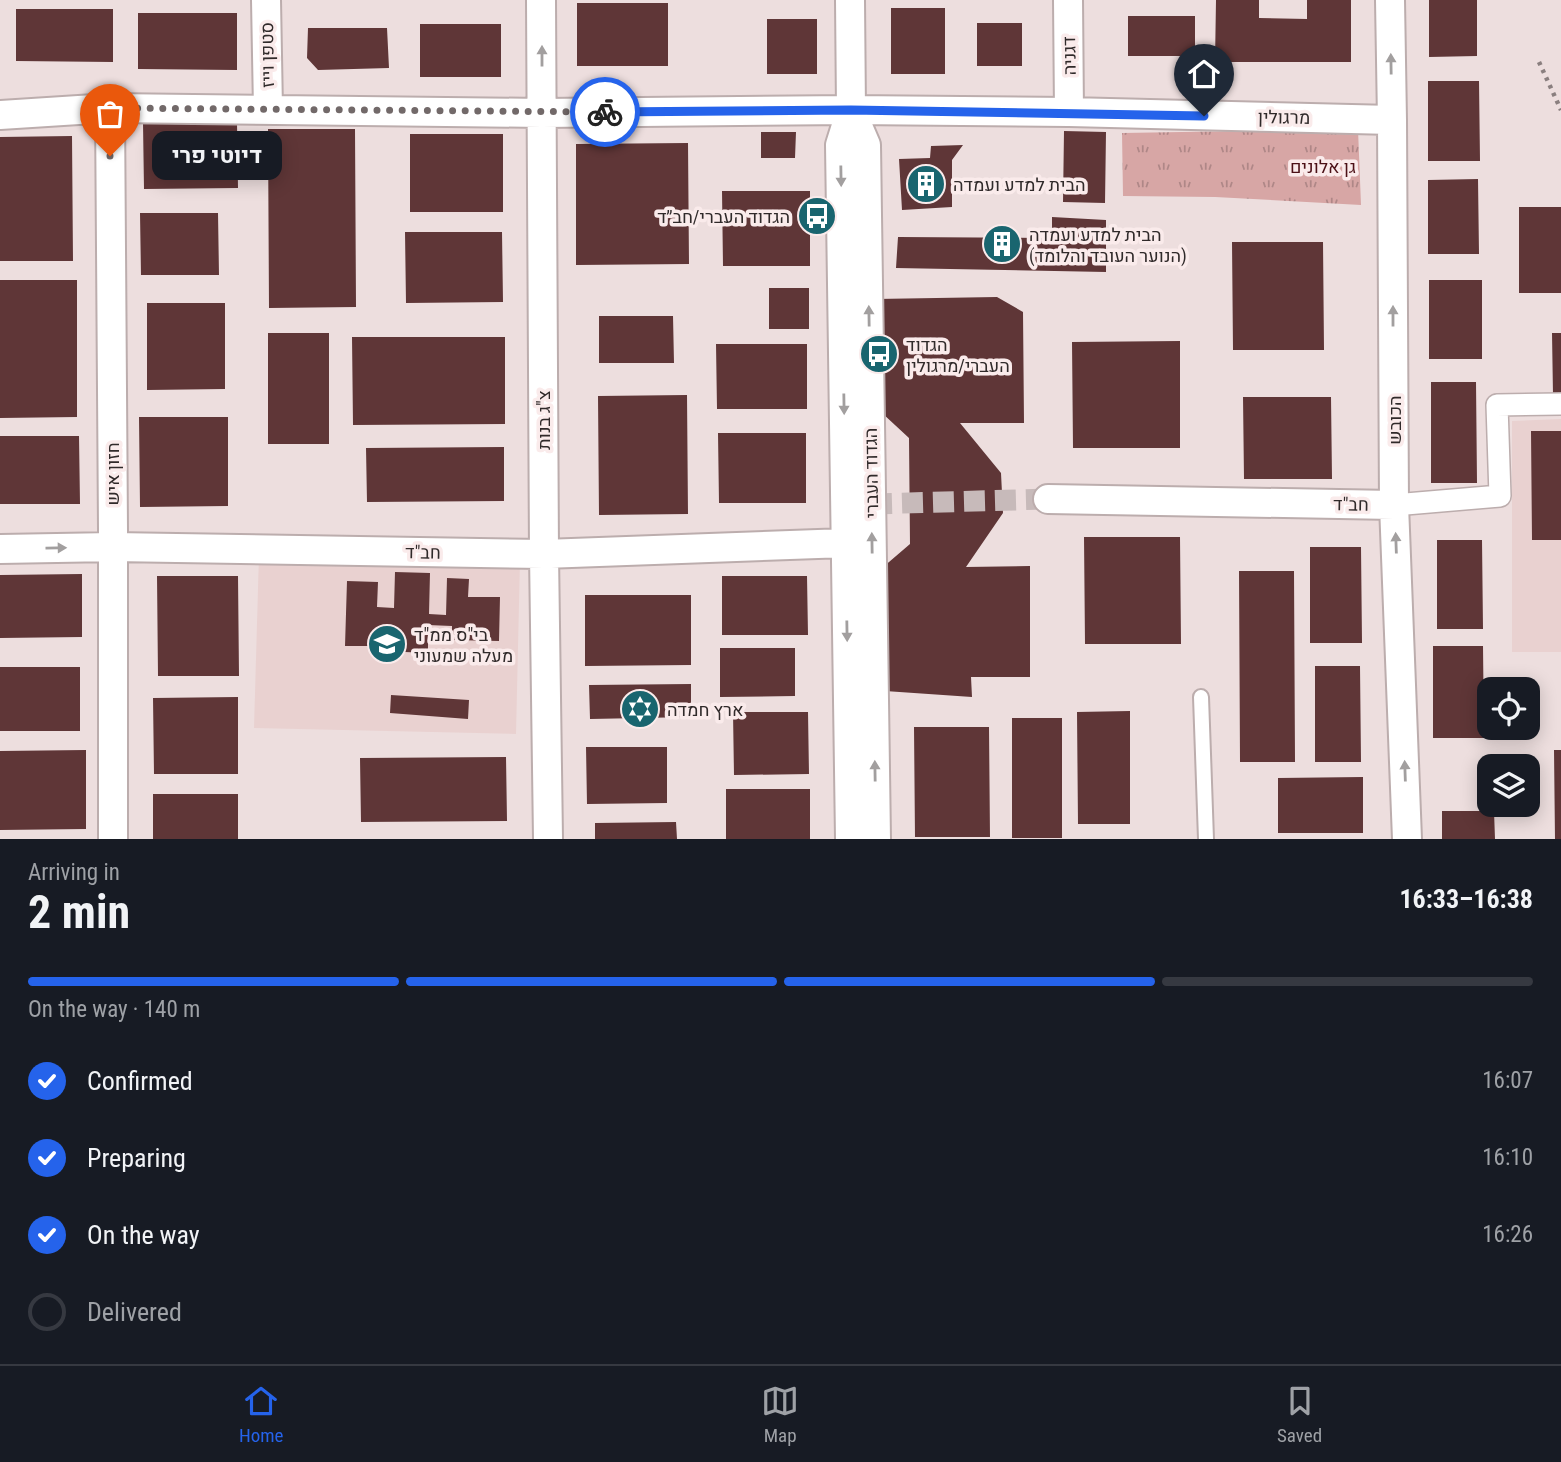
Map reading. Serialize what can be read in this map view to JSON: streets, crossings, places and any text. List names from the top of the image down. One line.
{"streets":{"street":["סטפן וייז","דגניה","מרגולין","צ\"ג בנות","הכובש","הגדוד העברי","חזון איש","חב\"ד"]},"crossings":[["סטפן וייז","מרגולין"],["דגניה","מרגולין"],["מרגולין","צ\"ג בנות"],["מרגולין","הכובש"],["מרגולין","הגדוד העברי"],["מרגולין","חזון איש"],["צ\"ג בנות","חב\"ד"],["הכובש","חב\"ד"],["הגדוד העברי","חב\"ד"],["חזון איש","חב\"ד"]],"one_way":["הכובש"],"parks":["גן אלונים"],"places":{"other":["דיוטי פרי"],"building":["הבית למדע ועמדה","הבית למדע ועמדה (הנוער העובד והלומד)"],"bus stop":["הגדוד העברי/חב״ד","הגדוד העברי/מרגולין"],"school or university":["בי\"ס ממ\"ד מעלה שמעוני"],"synagogue":["ארץ חמדה"]},"page":{"bubble":"דיוטי פרי","heading":["2 min","Arriving in","16:33–16:38"],"bar":"On the way · 140 m","list":[["Confirmed","16:07"],["Preparing","16:10"],["On the way","16:26"],"Delivered"],"tabs":["Home","Map","Saved"]}}
